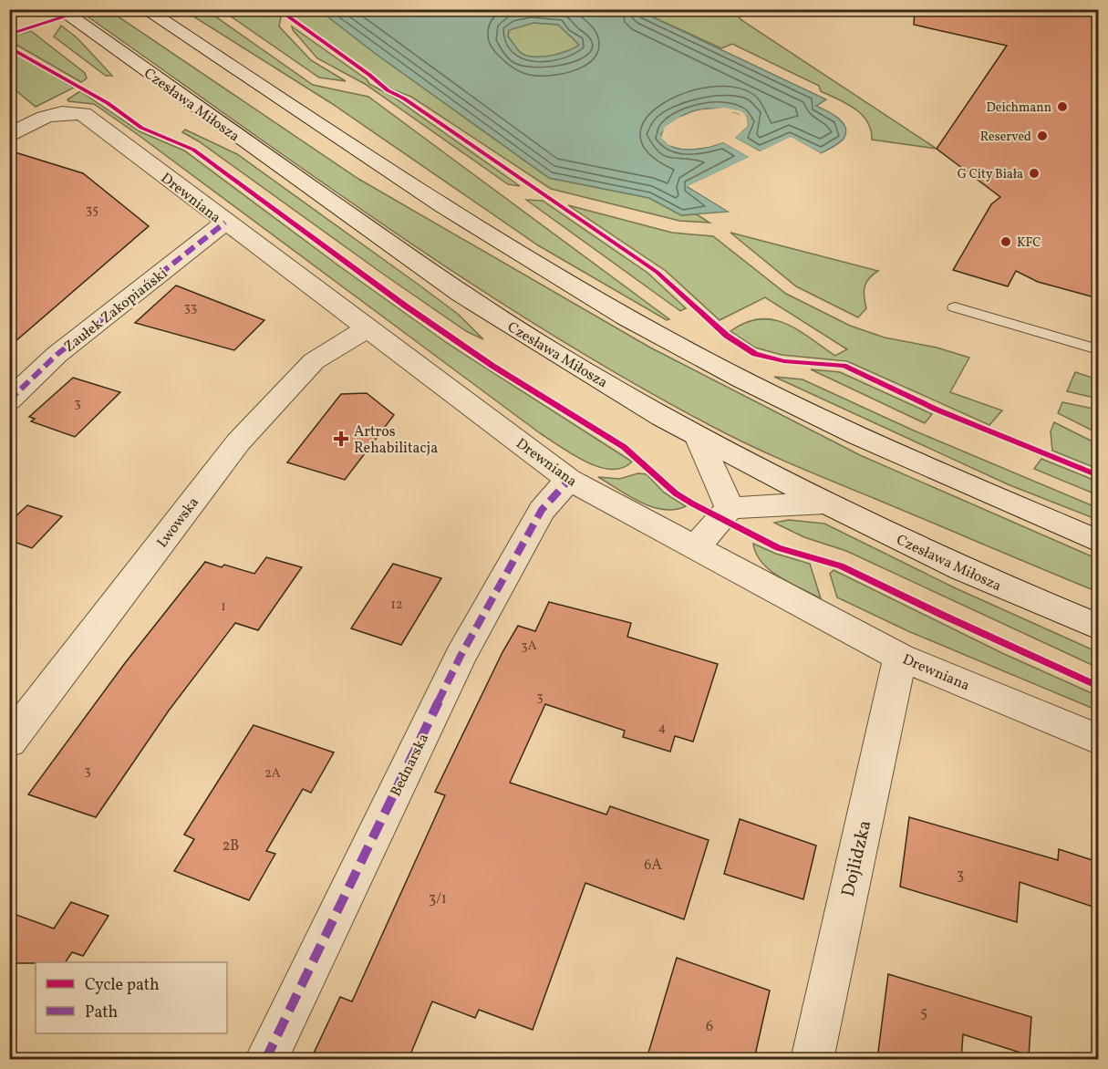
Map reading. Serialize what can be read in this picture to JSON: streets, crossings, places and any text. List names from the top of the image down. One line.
{"streets":{"street":["Czesława Miłosza","Drewniana","Zaułek Zakopiański","Lwowska","Bednarska","Dojlidzka"]},"crossings":[["Drewniana","Zaułek Zakopiański"],["Drewniana","Lwowska"],["Drewniana","Bednarska"],["Drewniana","Dojlidzka"]],"places":{"other":["Deichmann","Reserved","G City Biała","KFC"],"health":["Artros Rehabilitacja"]},"house_numbers":["35","33","3","12","1","3A","3","4","3","2A","2B","6A","3","3/1","5","6"],"legend":["Cycle path","Path"]}
